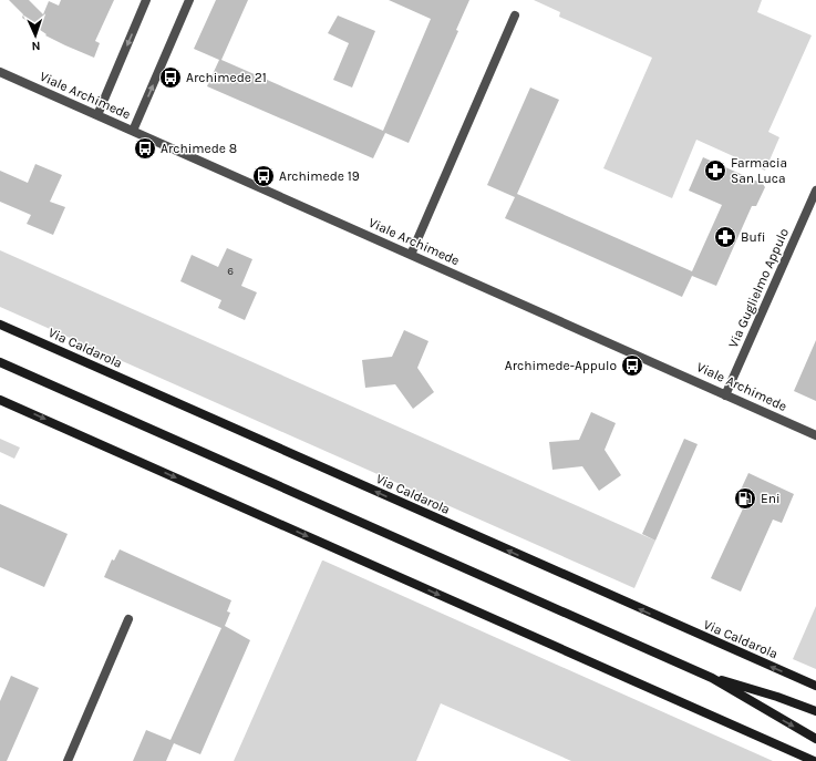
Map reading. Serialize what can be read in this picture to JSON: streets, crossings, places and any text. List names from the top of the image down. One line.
{"streets":{"street":["Viale Archimede","Via Guglielmo Appulo","Via Caldarola"]},"crossings":[["Viale Archimede","Via Guglielmo Appulo"]],"places":{"bus stop":["Archimede 21","Archimede 8","Archimede 19","Archimede-Appulo"],"pharmacy":["Farmacia San Luca","Bufi"],"fuel station":["Eni"]},"house_numbers":["6"],"north":"bottom"}
